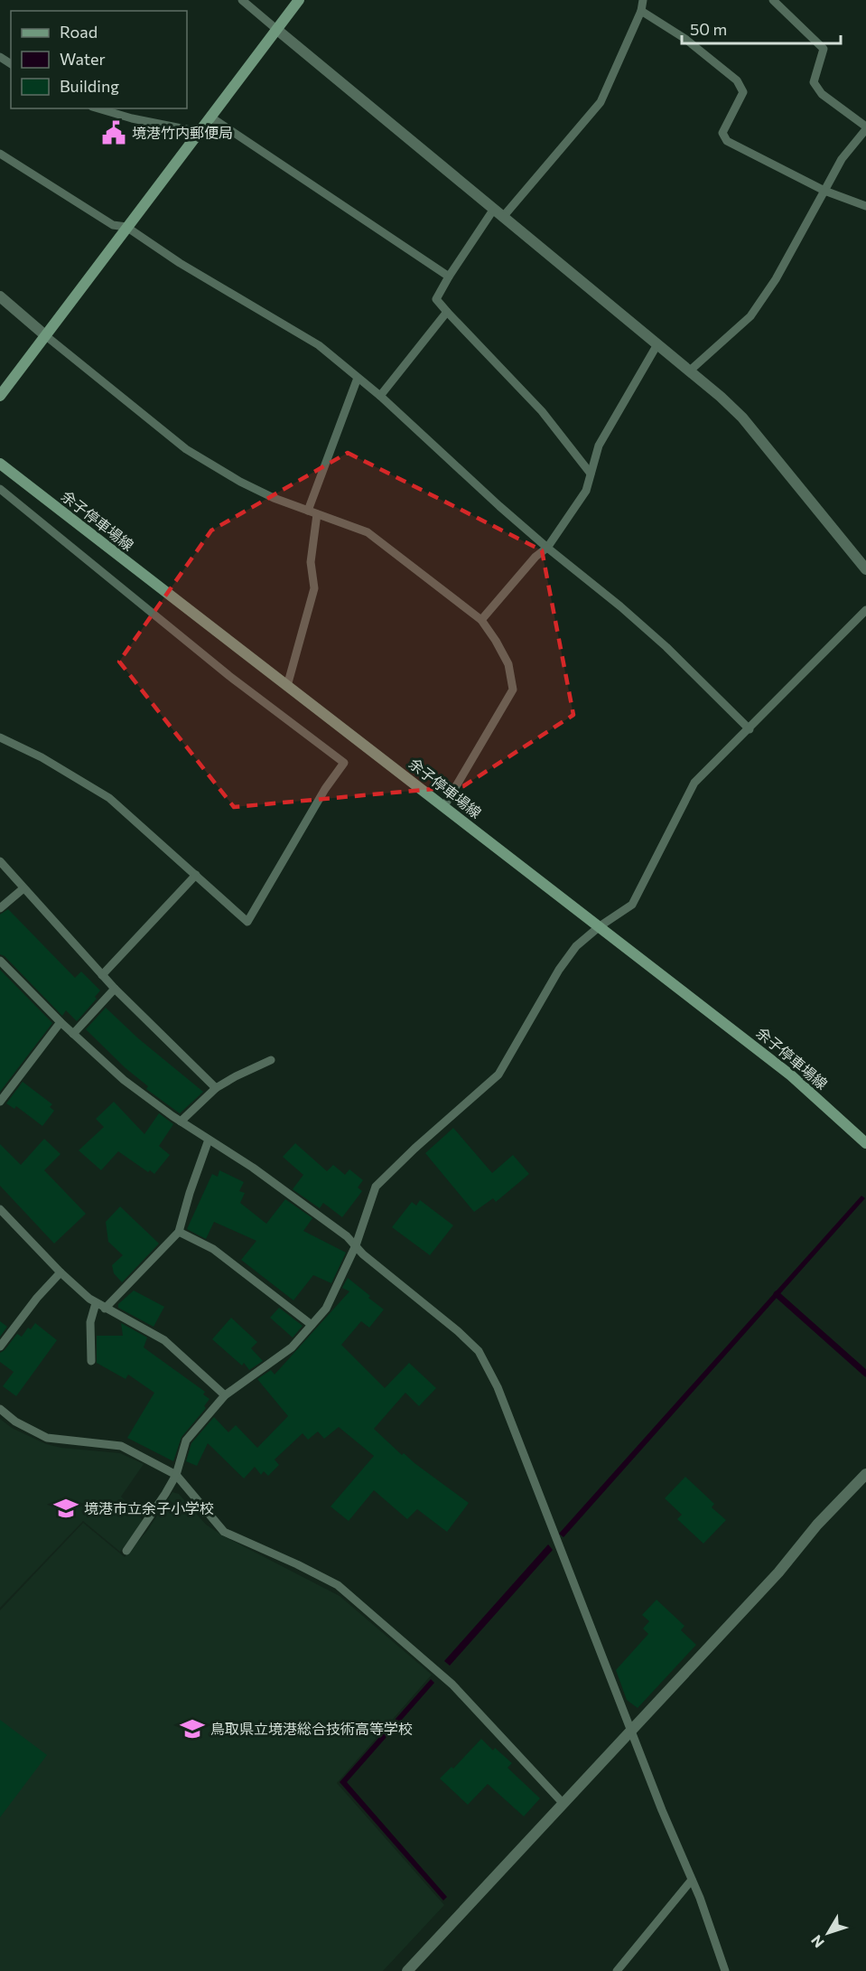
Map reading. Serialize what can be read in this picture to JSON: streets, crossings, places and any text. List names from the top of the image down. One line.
{"streets":{"main road":["余子停車場線"]},"places":{"public building":["境港竹内郵便局"],"school or university":["境港市立余子小学校","鳥取県立境港総合技術高等学校"]},"legend":["Road","Water","Building"],"scale_bar":"50 m","north":"bottom left"}
